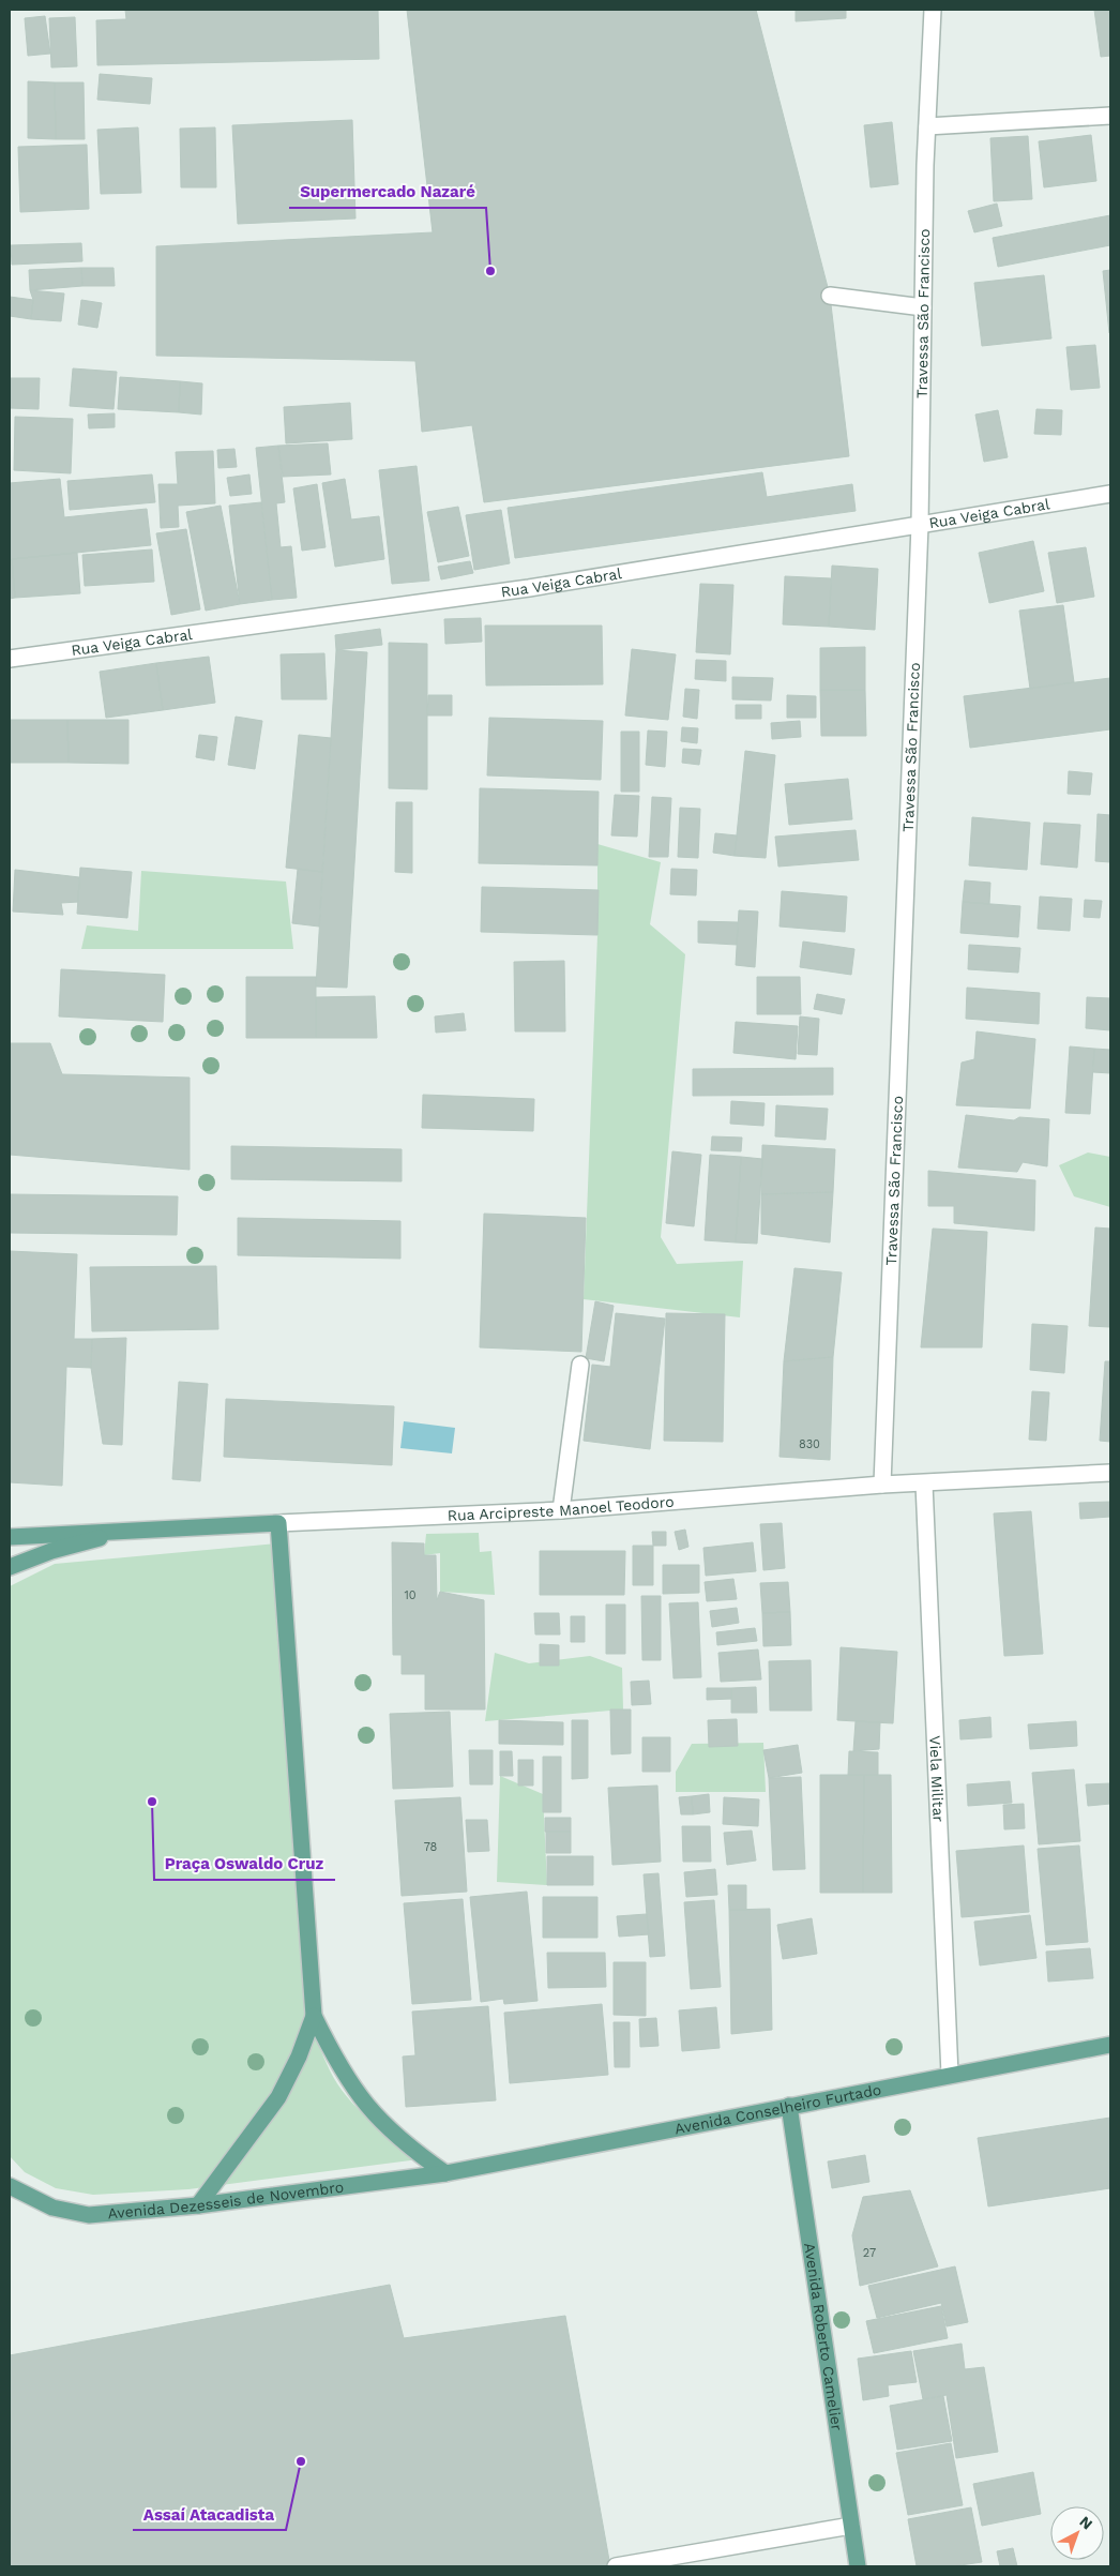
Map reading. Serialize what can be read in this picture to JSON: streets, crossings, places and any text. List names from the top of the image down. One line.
{"streets":{"main road":["Rua Arcipreste Manoel Teodoro","Avenida Conselheiro Furtado","Avenida Dezesseis de Novembro","Avenida Roberto Camelier"],"street":["Travessa São Francisco","Rua Veiga Cabral","Viela Militar"]},"crossings":[["Travessa São Francisco","Rua Veiga Cabral"],["Travessa São Francisco","Rua Arcipreste Manoel Teodoro"],["Rua Arcipreste Manoel Teodoro","Viela Militar"],["Viela Militar","Avenida Conselheiro Furtado"],["Avenida Conselheiro Furtado","Avenida Dezesseis de Novembro"],["Avenida Conselheiro Furtado","Avenida Roberto Camelier"]],"places":["Supermercado Nazaré","Praça Oswaldo Cruz","Assaí Atacadista"],"house_numbers":["830","10","78","27"],"north":"top right"}
